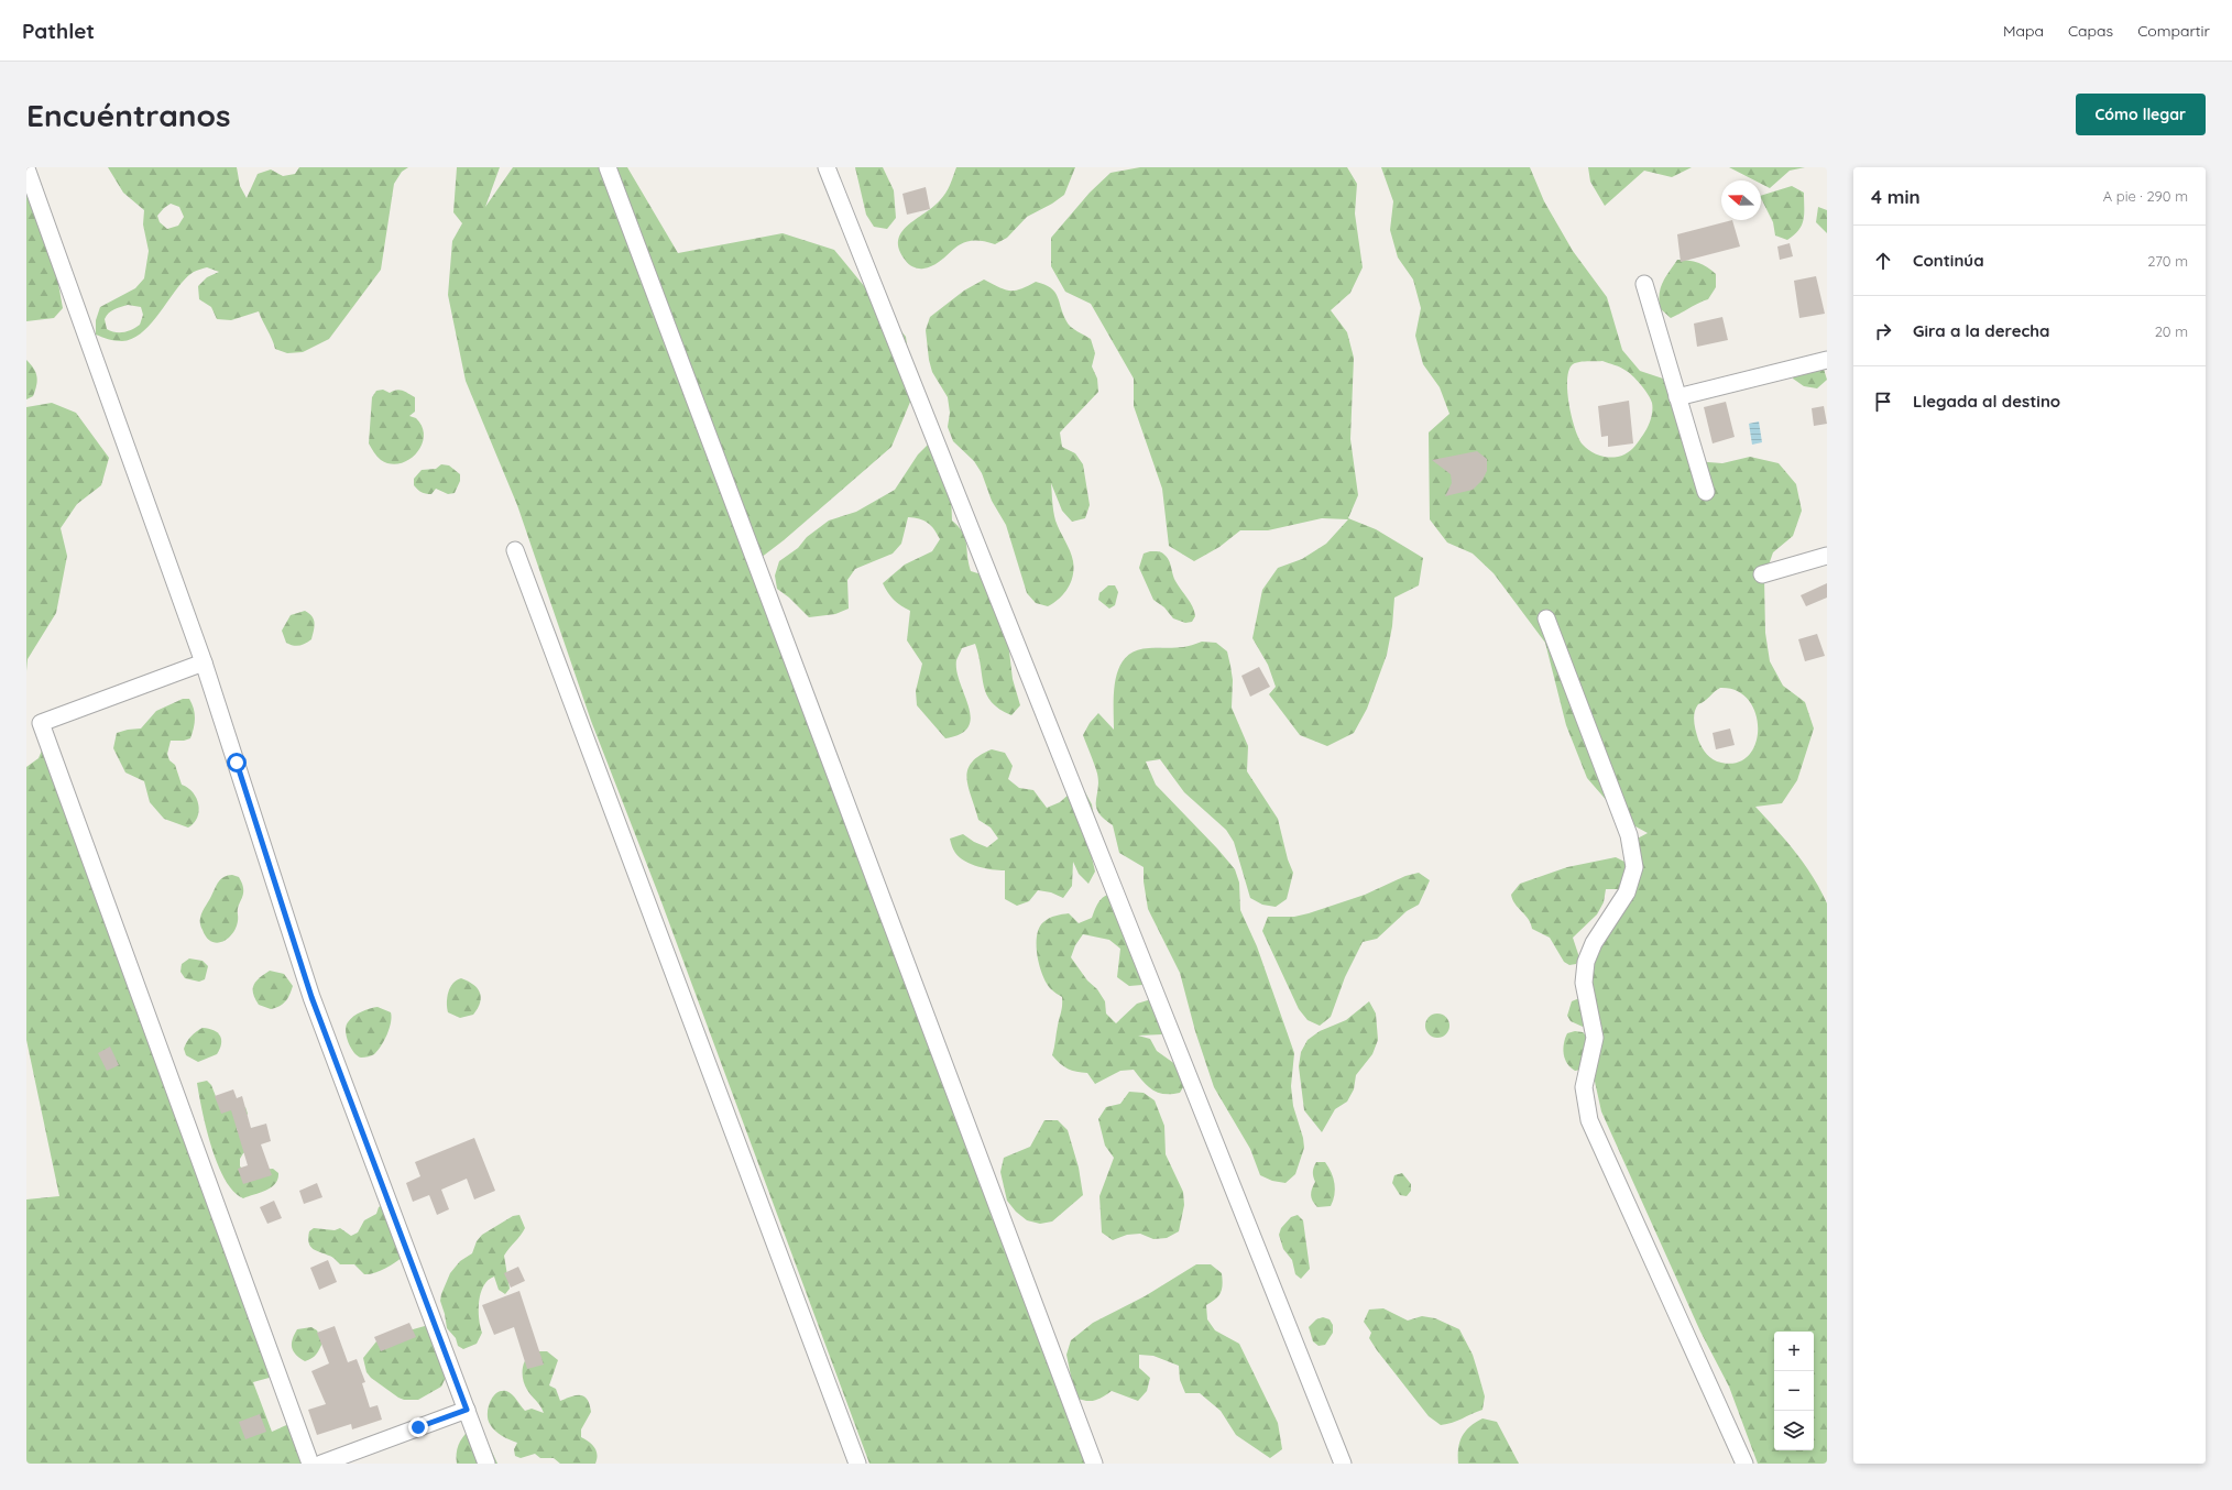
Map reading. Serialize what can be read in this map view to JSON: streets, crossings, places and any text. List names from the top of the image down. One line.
{"north":"left","page":{"header":"Pathlet","nav":["Mapa","Capas","Compartir"],"buttons":"Cómo llegar","title":"Encuéntranos","heading":["4 min","A pie · 290 m"],"list":[["Continúa","270 m"],["Gira a la derecha","20 m"],"Llegada al destino"],"map_buttons":["+","−"]}}
